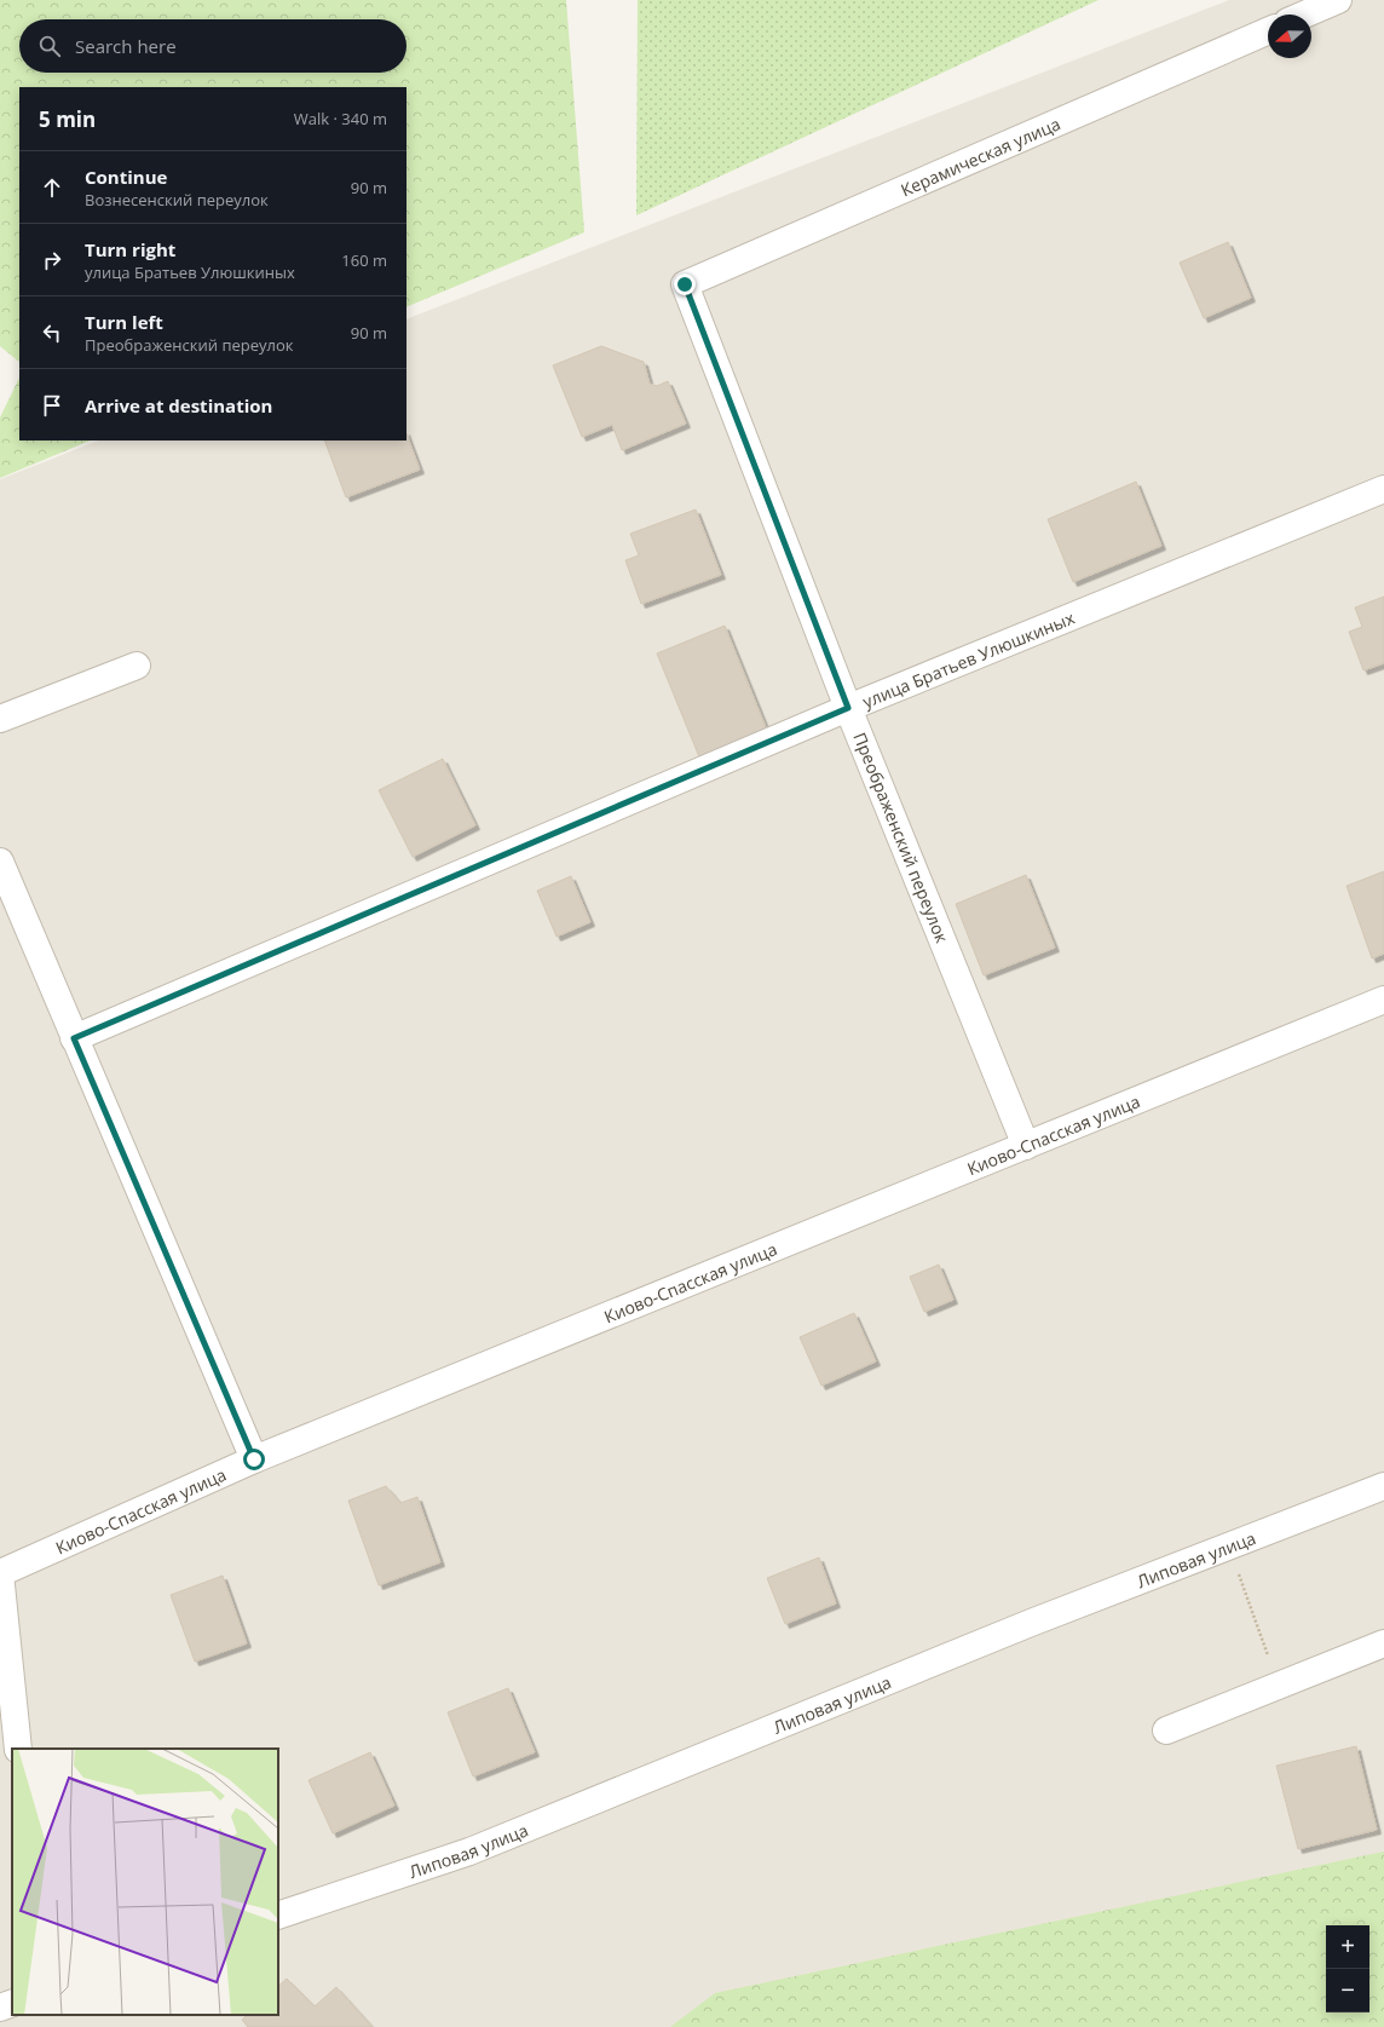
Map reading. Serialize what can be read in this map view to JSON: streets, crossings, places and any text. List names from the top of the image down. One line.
{"streets":{"street":["Керамическая улица","улица Братьев Улюшкиных","Преображенский переулок","Киово-Спасская улица","Липовая улица"]},"crossings":[["Керамическая улица","Преображенский переулок"],["улица Братьев Улюшкиных","Преображенский переулок"],["Преображенский переулок","Киово-Спасская улица"]],"north":"left","page":{"search":"Search here","heading":["5 min","Walk · 340 m"],"list":[["Continue","Вознесенский переулок","90 m"],["Turn right","улица Братьев Улюшкиных","160 m"],["Turn left","Преображенский переулок","90 m"],"Arrive at destination"],"map_buttons":["+","−"]}}
